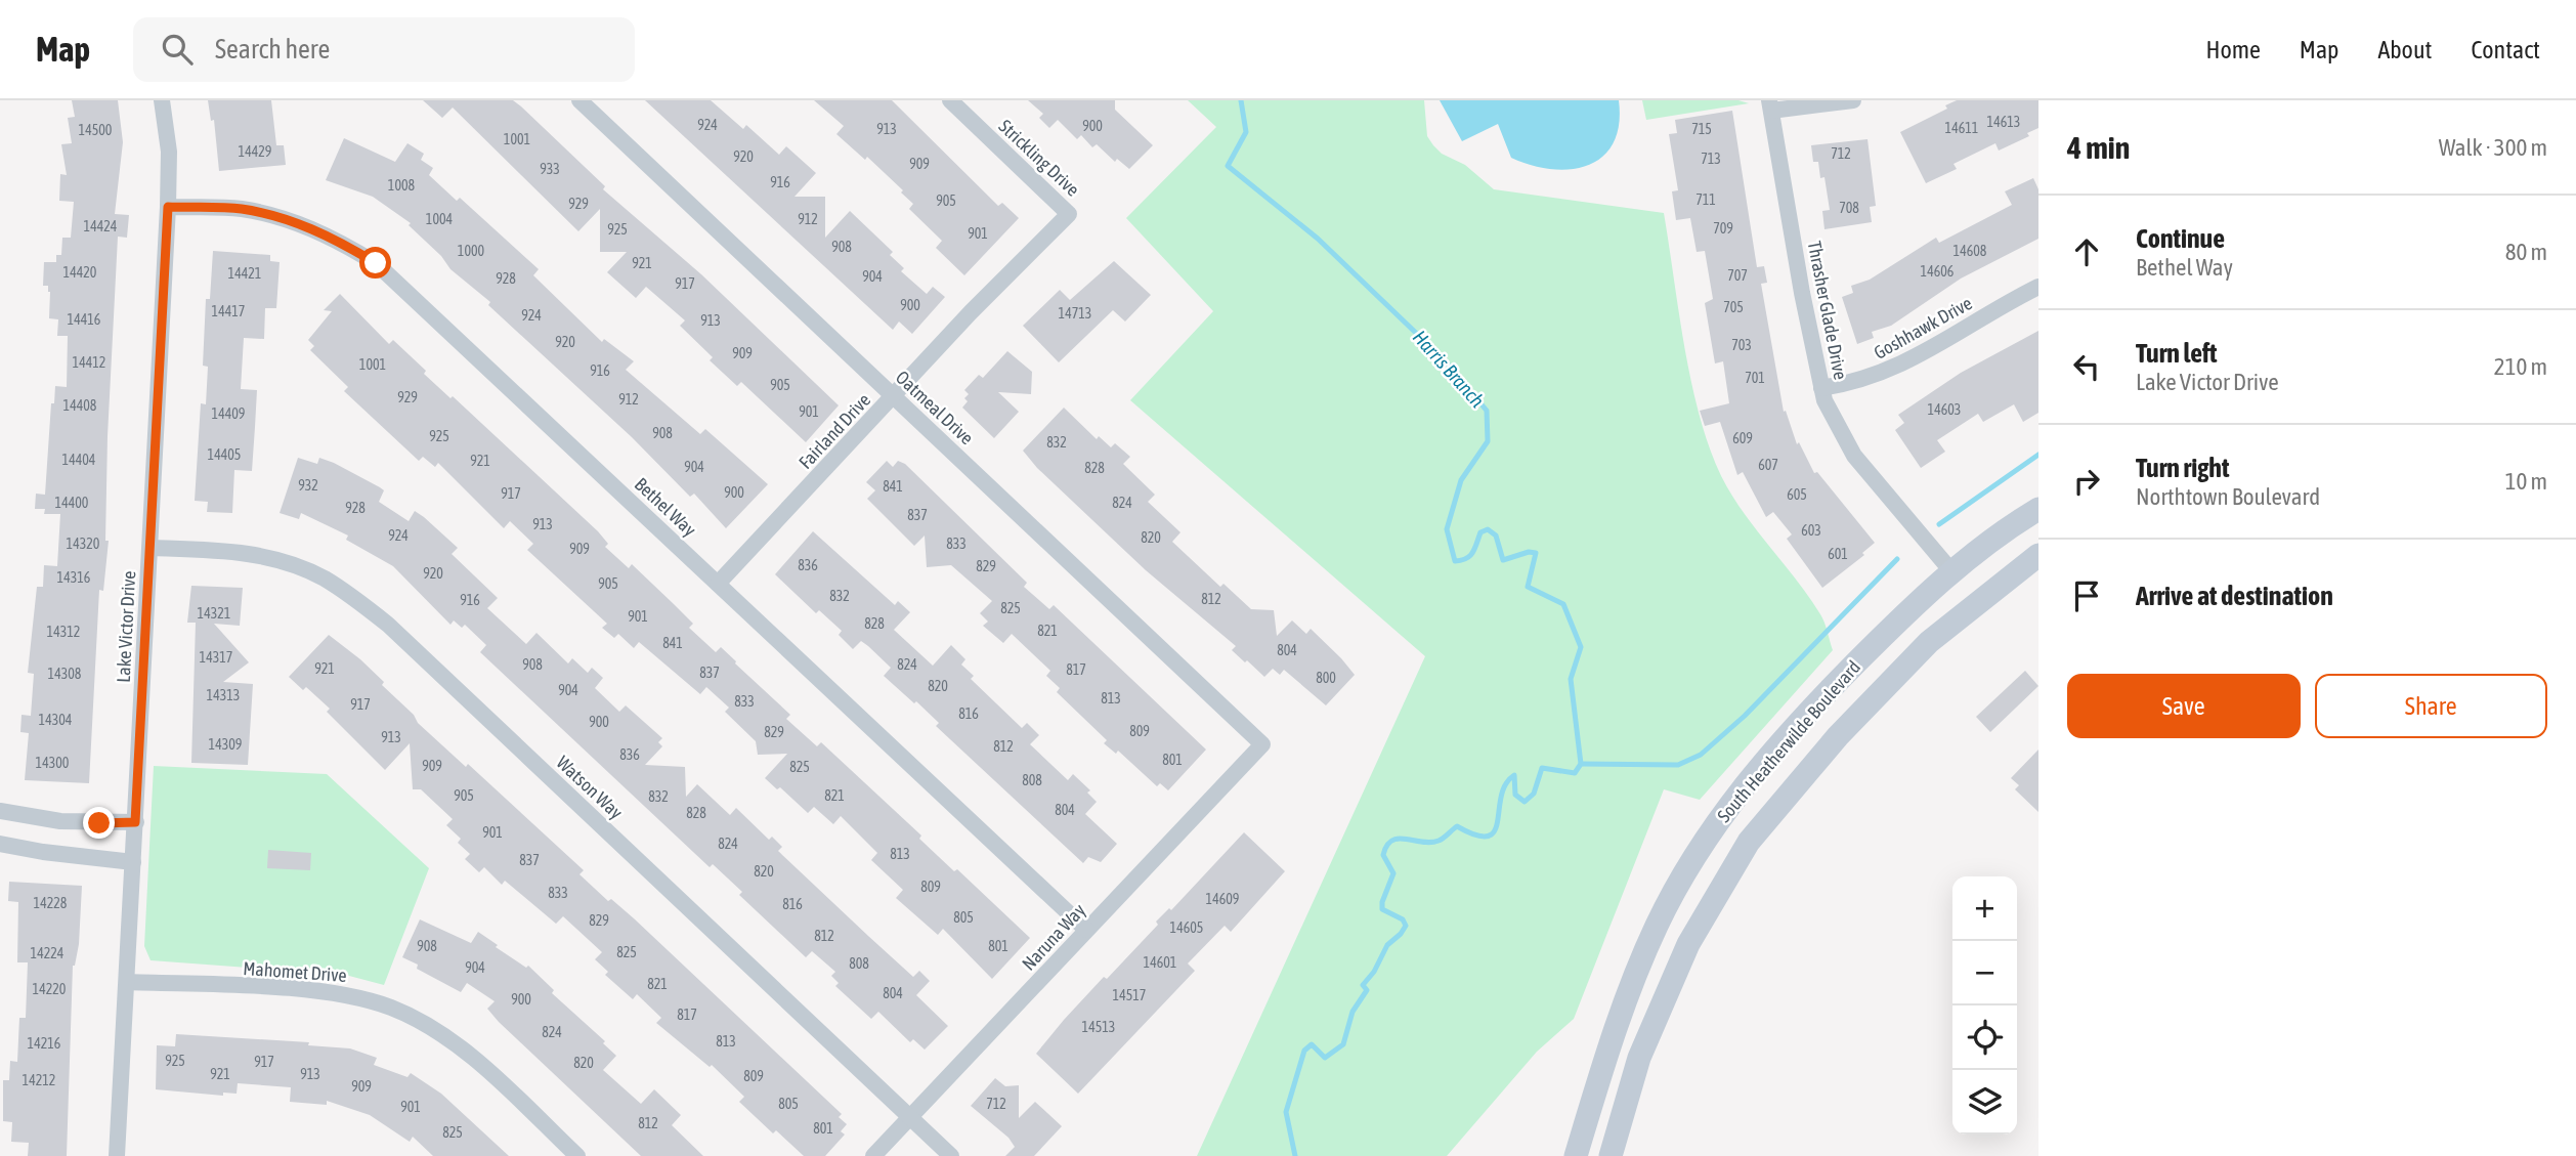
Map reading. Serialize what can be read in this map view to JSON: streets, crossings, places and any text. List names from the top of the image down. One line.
{"streets":{"main road":["South Heatherwilde Boulevard"],"street":["Strickling Drive","Thrasher Glade Drive","Goshhawk Drive","Oatmeal Drive","Fairland Drive","Bethel Way","Lake Victor Drive","Watson Way","Naruna Way","Mahomet Drive"]},"crossings":[["Strickling Drive","Fairland Drive"],["Thrasher Glade Drive","Goshhawk Drive"],["Thrasher Glade Drive","South Heatherwilde Boulevard"],["Oatmeal Drive","Fairland Drive"],["Oatmeal Drive","Naruna Way"],["Fairland Drive","Bethel Way"],["Bethel Way","Lake Victor Drive"],["Bethel Way","Naruna Way"],["Lake Victor Drive","Watson Way"],["Lake Victor Drive","Mahomet Drive"],["Watson Way","Naruna Way"]],"water":["Harris Branch"],"house_numbers":["14613","924","900","14611","913","715","14500","1001","14429","712","920","713","909","933","916","1008","711","905","929","708","1004","912","14424","709","925","901","908","1000","14608","921","14606","14420","14421","707","904","928","917","900","705","14417","14713","924","14416","913","920","703","909","14412","1001","916","701","905","929","912","14408","14603","901","14409","908","925","609","832","14405","14404","921","607","904","828","932","841","900","917","605","14400","824","928","837","913","603","924","820","14320","833","909","601","836","829","920","14316","905","832","812","916","825","14321","901","828","821","14312","841","804","14317","908","824","921","817","837","14308","800","820","904","14313","813","833","917","816","14304","900","809","829","913","14309","812","836","801","14300","909","825","808","905","821","832","804","828","901","824","813","837","820","809","833","14609","14228","816","805","829","14605","812","908","801","825","14224","14601","808","904","821","14220","804","14517","900","817","14513","824","813","14216","925","917","820","921","913","809","14212","909","805","712","901","812","801","825"],"page":{"header":"Map","search":"Search here","nav":["Home","Map","About","Contact"],"heading":["4 min","Walk · 300 m"],"list":[["Continue","Bethel Way","80 m"],["Turn left","Lake Victor Drive","210 m"],["Turn right","Northtown Boulevard","10 m"],"Arrive at destination"],"buttons":["Save","Share"],"map_buttons":["+","−"]}}
